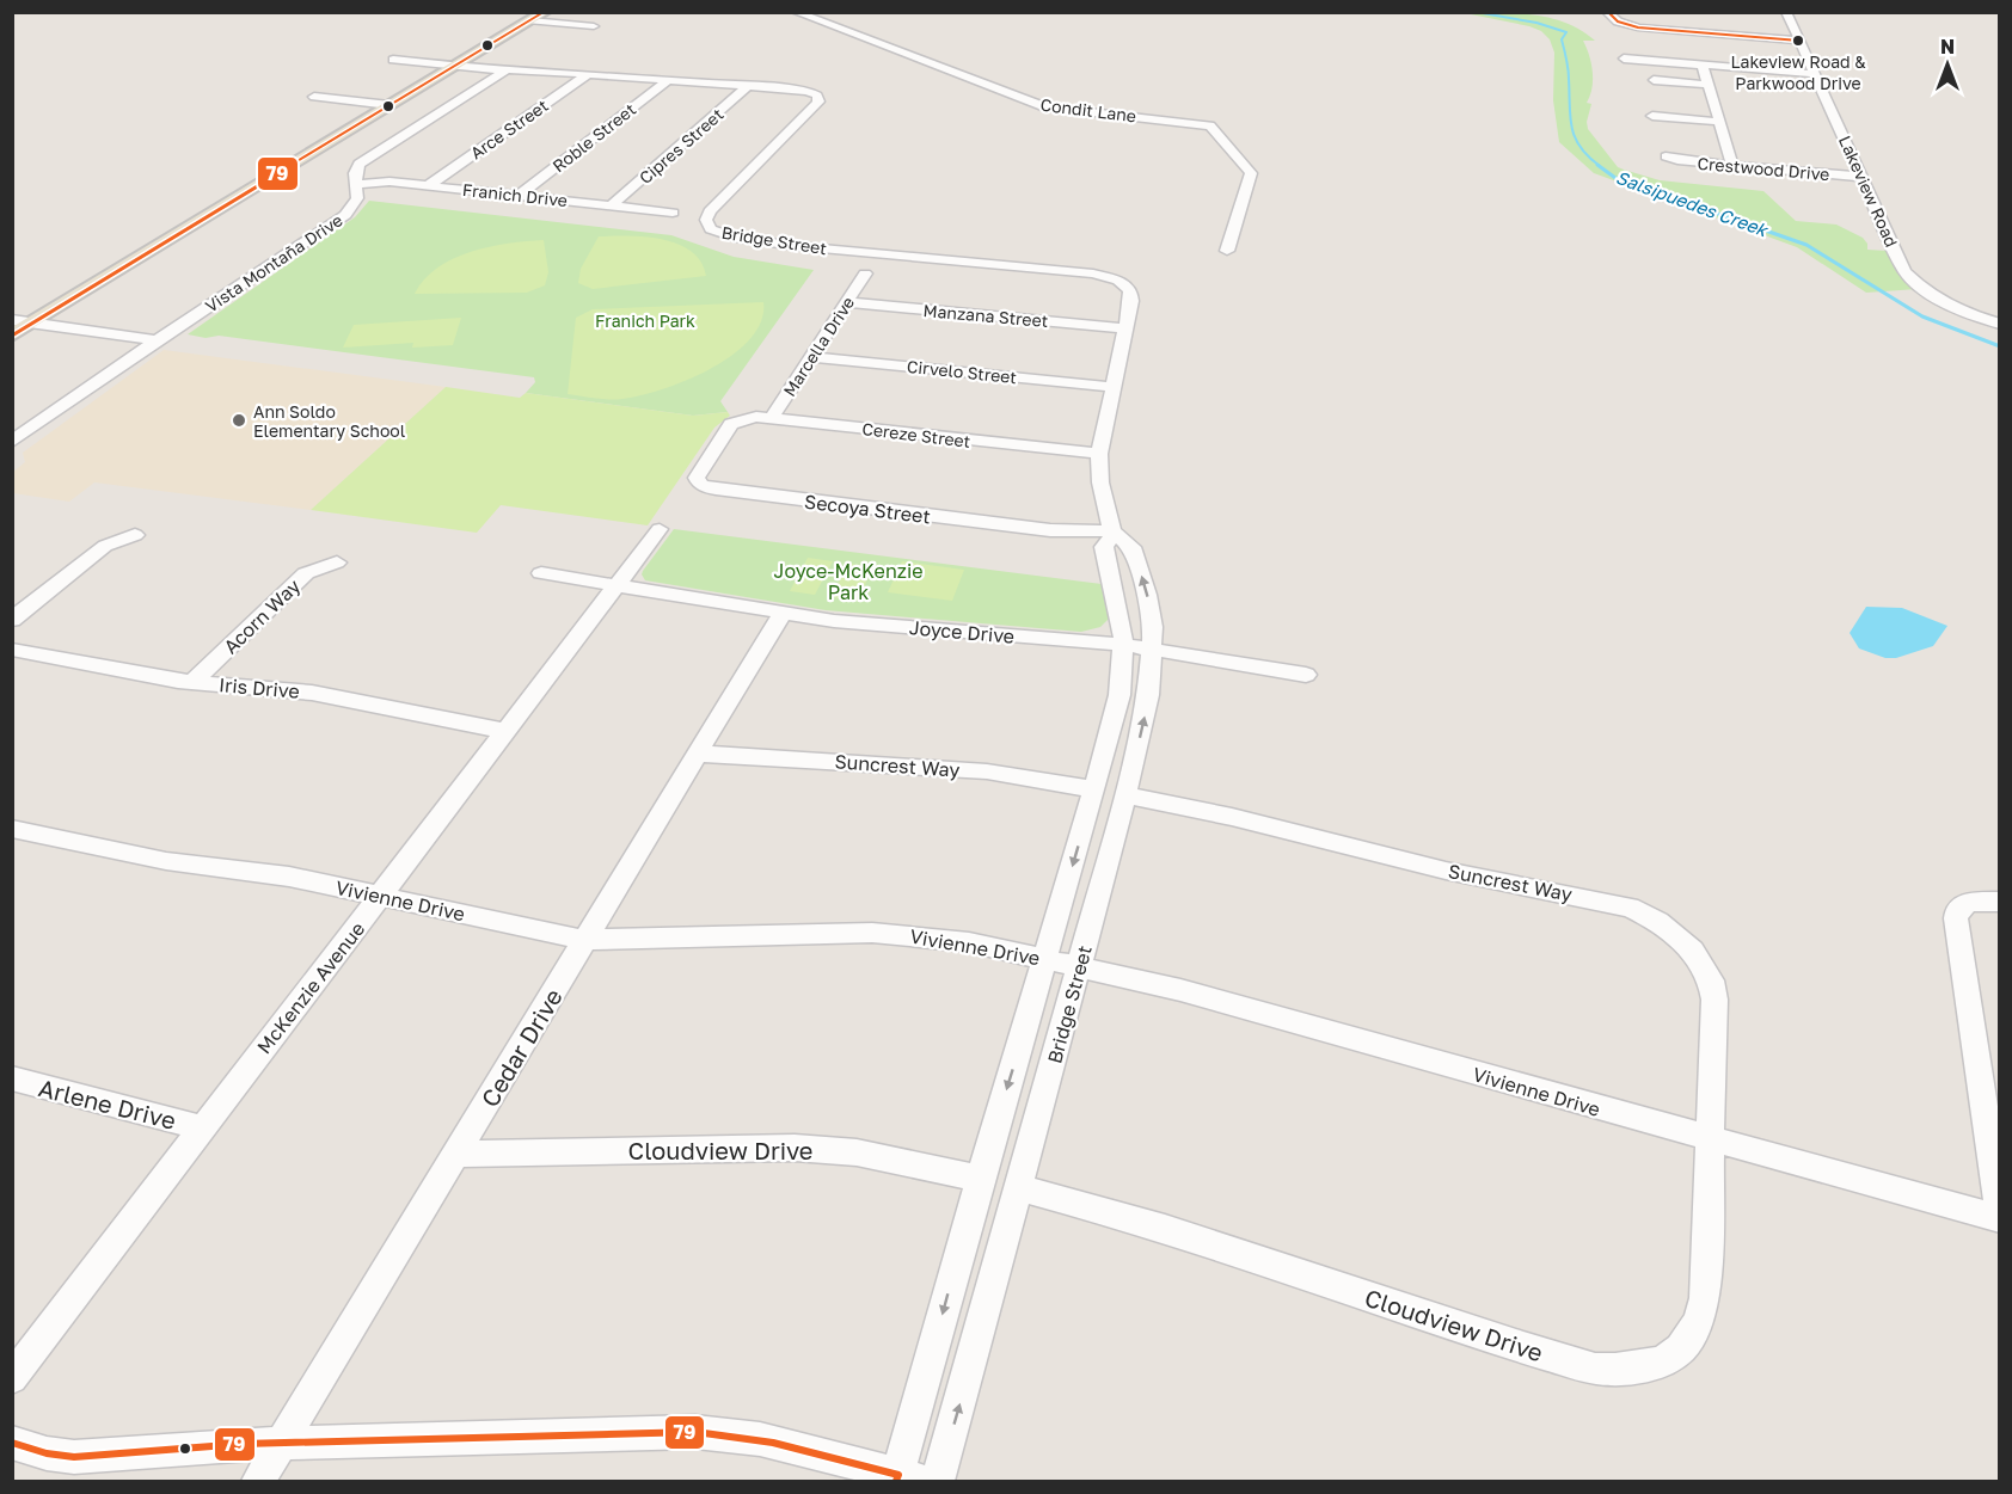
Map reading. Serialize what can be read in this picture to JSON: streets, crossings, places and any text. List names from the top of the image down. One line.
{"streets":{"street":["Condit Lane","Arce Street","Roble Street","Cipres Street","Crestwood Drive","Lakeview Road","Franich Drive","Bridge Street","Vista Montaña Drive","Manzana Street","Marcella Drive","Cirvelo Street","Cereze Street","Secoya Street","Acorn Way","Joyce Drive","Iris Drive","Suncrest Way","Vivienne Drive","McKenzie Avenue","Cedar Drive","Arlene Drive","Cloudview Drive"]},"crossings":[["Arce Street","Franich Drive"],["Arce Street","Bridge Street"],["Roble Street","Franich Drive"],["Roble Street","Bridge Street"],["Cipres Street","Franich Drive"],["Cipres Street","Bridge Street"],["Crestwood Drive","Lakeview Road"],["Franich Drive","Vista Montaña Drive"],["Bridge Street","Vista Montaña Drive"],["Bridge Street","Manzana Street"],["Bridge Street","Cirvelo Street"],["Bridge Street","Cereze Street"],["Bridge Street","Secoya Street"],["Bridge Street","Joyce Drive"],["Bridge Street","Suncrest Way"],["Bridge Street","Vivienne Drive"],["Bridge Street","Cloudview Drive"],["Manzana Street","Marcella Drive"],["Marcella Drive","Cirvelo Street"],["Marcella Drive","Cereze Street"],["Cereze Street","Secoya Street"],["Acorn Way","Iris Drive"],["Joyce Drive","McKenzie Avenue"],["Joyce Drive","Cedar Drive"],["Iris Drive","McKenzie Avenue"],["Suncrest Way","Vivienne Drive"],["Suncrest Way","Cedar Drive"],["Suncrest Way","Cloudview Drive"],["Vivienne Drive","McKenzie Avenue"],["Vivienne Drive","Cedar Drive"],["Vivienne Drive","Cloudview Drive"],["McKenzie Avenue","Arlene Drive"],["Cedar Drive","Cloudview Drive"]],"water":["Salsipuedes Creek"],"parks":["Franich Park","Joyce-McKenzie Park"],"places":["Lakeview Road & Parkwood Drive","Ann Soldo Elementary School"],"lines":["transit line 79"],"north":"top"}
